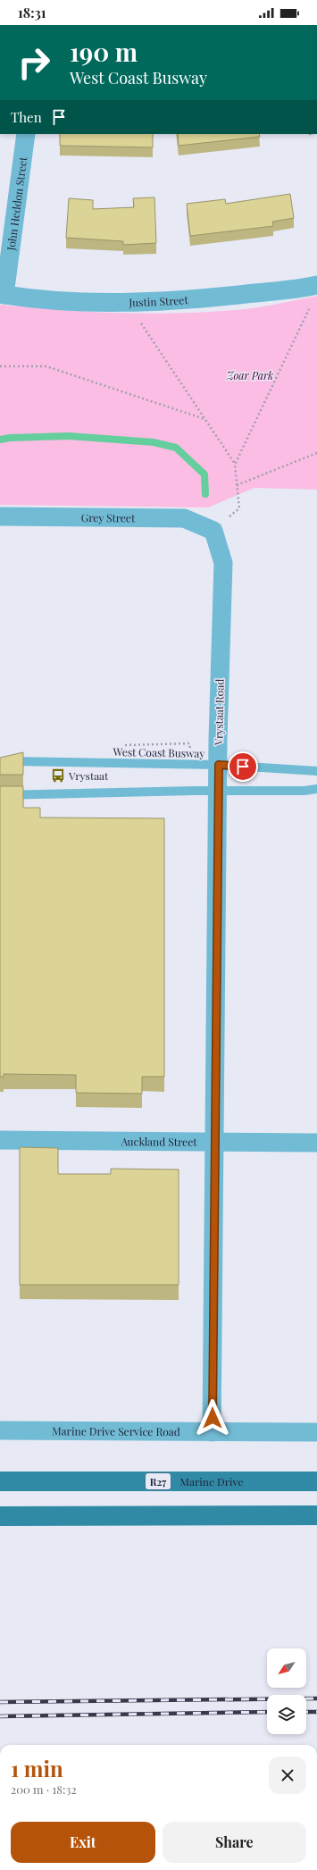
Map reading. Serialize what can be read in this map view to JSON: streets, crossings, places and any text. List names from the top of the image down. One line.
{"streets":{"main road":["R27","Marine Drive"],"street":["John Heddon Street","Justin Street","Grey Street","Vrystaat Road","Auckland Street","Marine Drive Service Road"],"lane":["West Coast Busway"]},"crossings":[["John Heddon Street","Justin Street"],["Grey Street","Vrystaat Road"],["Vrystaat Road","West Coast Busway"],["Vrystaat Road","Auckland Street"],["Vrystaat Road","Marine Drive Service Road"]],"parks":["Zoar Park"],"places":{"bus stop":["Vrystaat"]},"north":"bottom left","page":{"status":"18:31","turn":["190 m","West Coast Busway"],"then":"Then","heading":["1 min","200 m · 18:32"],"buttons":["Exit","Share"]}}
